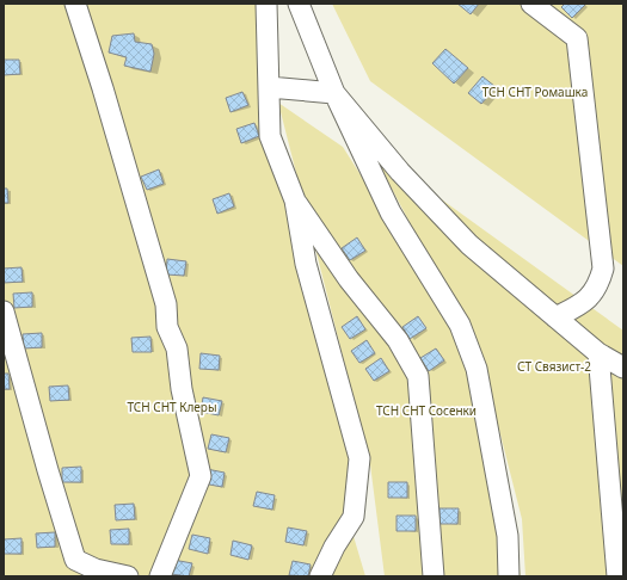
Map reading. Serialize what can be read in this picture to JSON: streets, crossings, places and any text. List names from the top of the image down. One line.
{"parks":["ТСН СНТ Ромашка","СТ Связист-2","ТСН СНТ Клеры","ТСН СНТ Сосенки"]}
